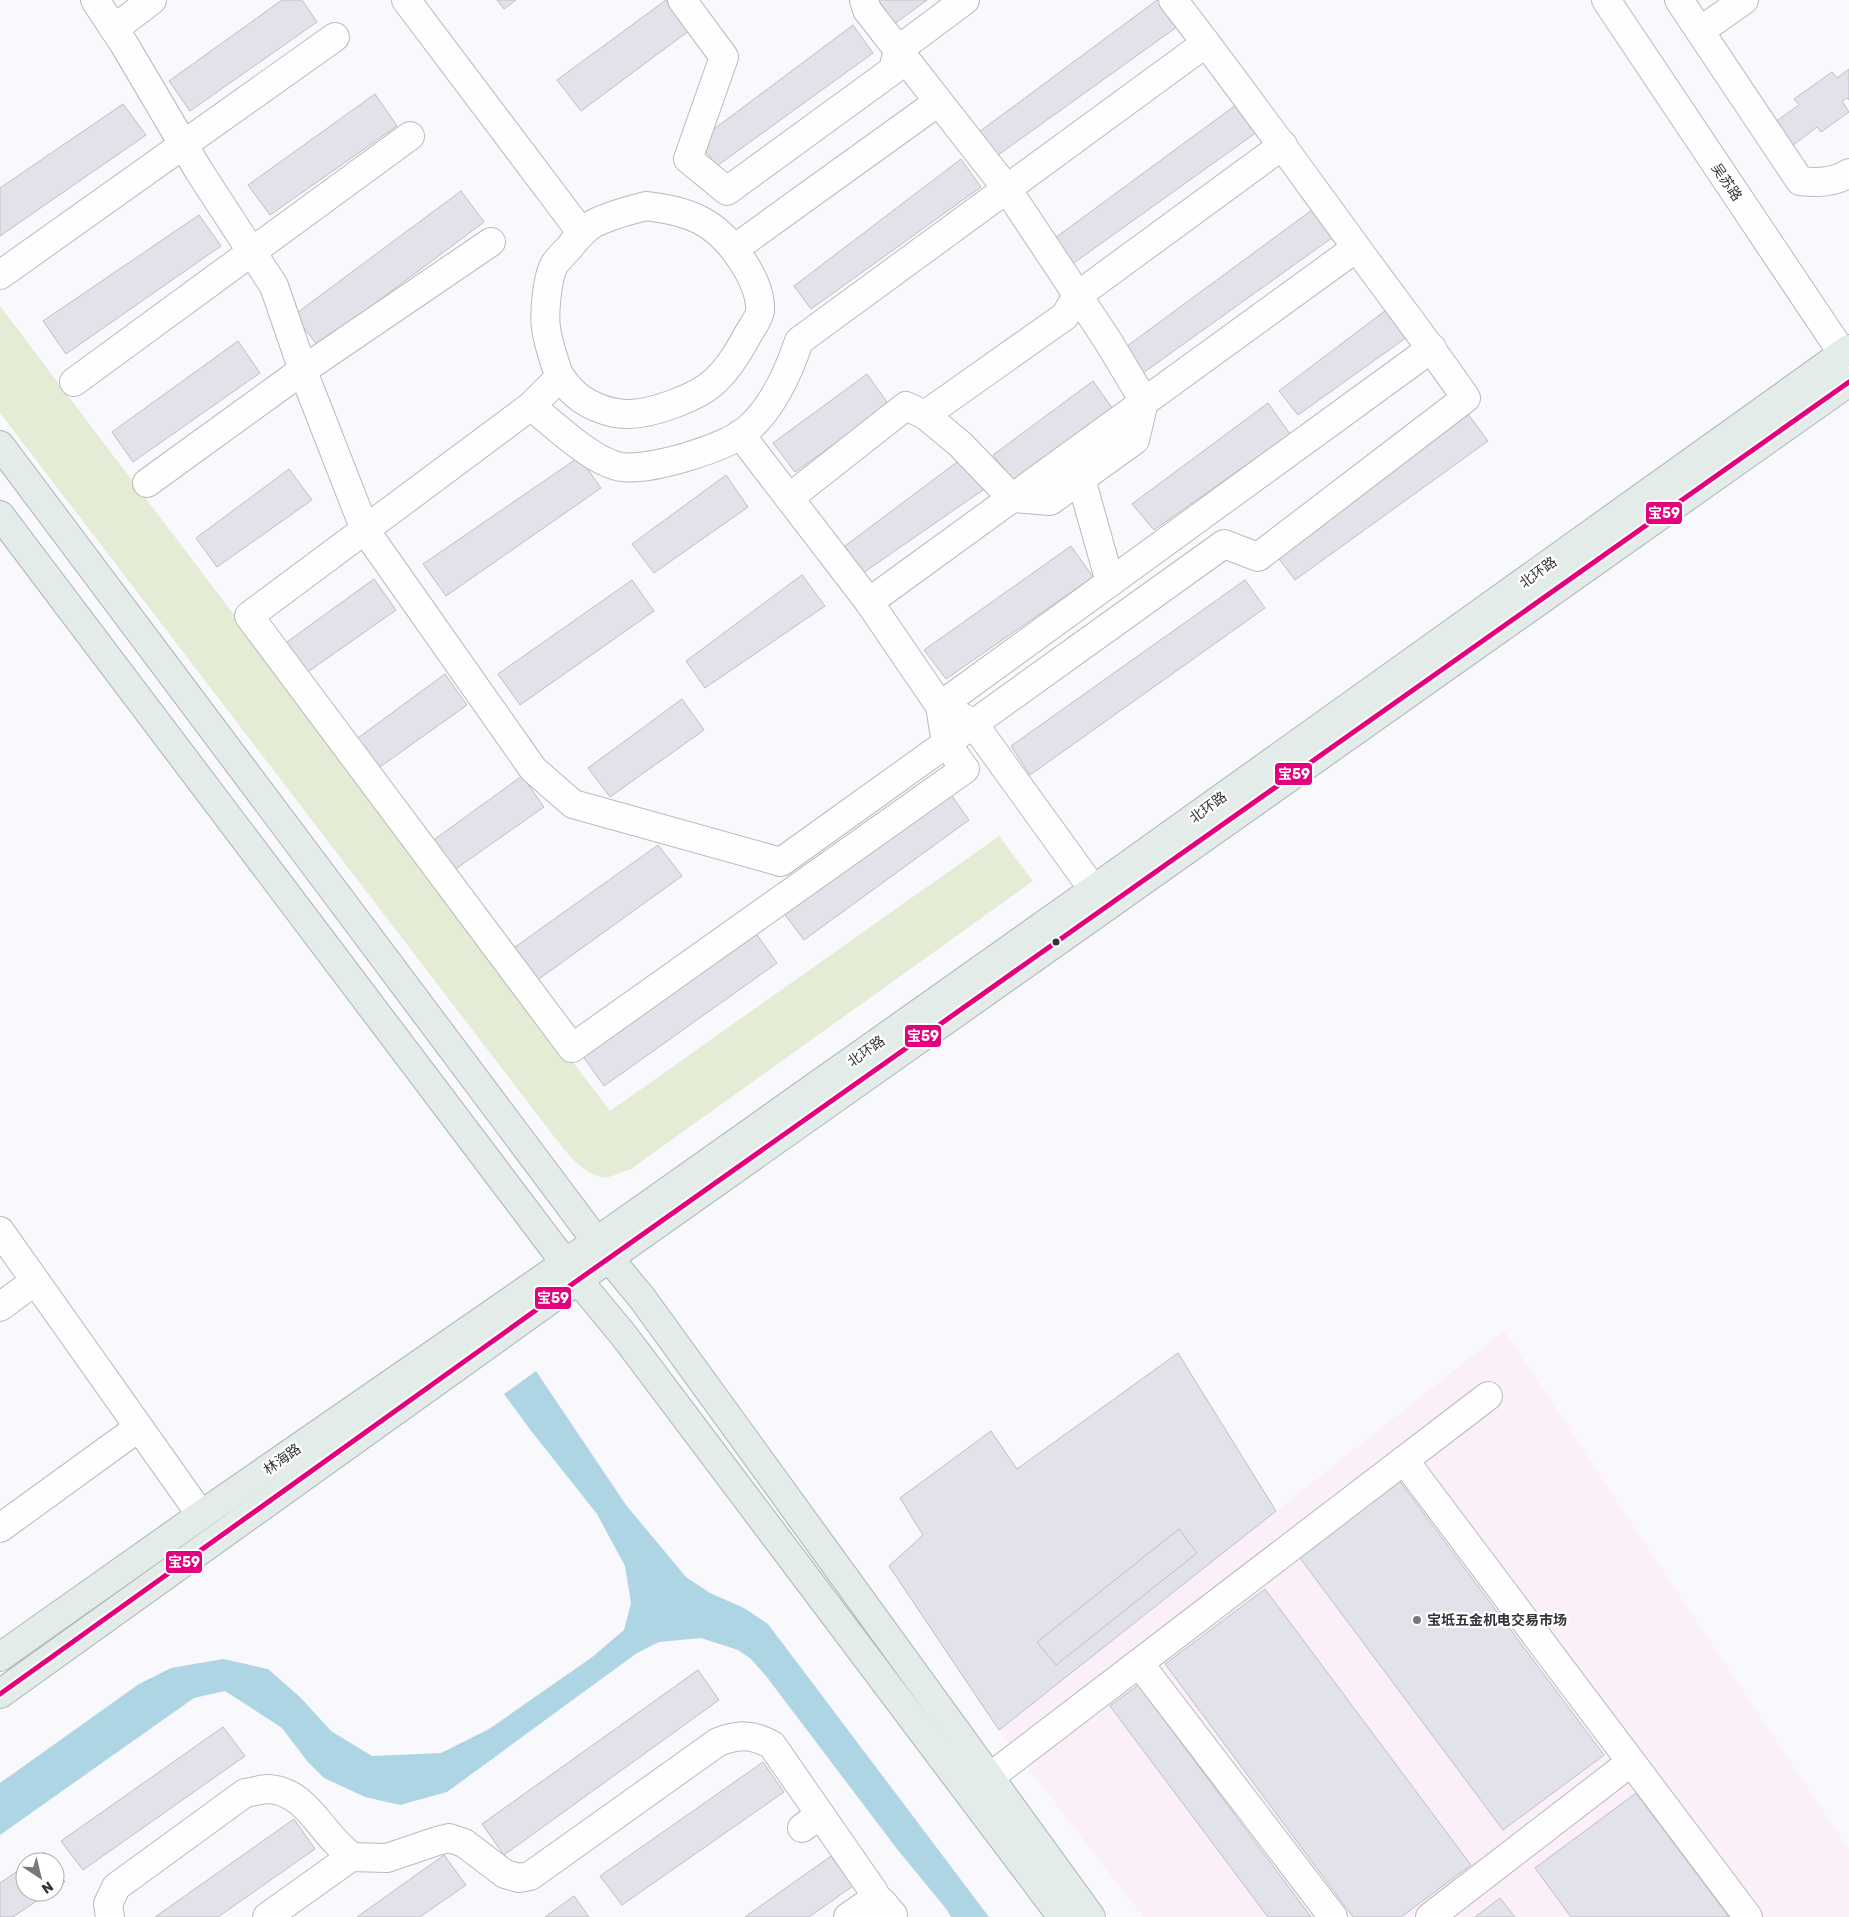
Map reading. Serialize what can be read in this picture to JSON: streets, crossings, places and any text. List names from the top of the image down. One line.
{"streets":{"main road":["北环路","林海路"],"street":["吴苏路"]},"crossings":[["吴苏路","北环路"],["北环路","林海路"]],"places":["宝坻五金机电交易市场"],"lines":["transit line 宝59"],"north":"bottom right"}
